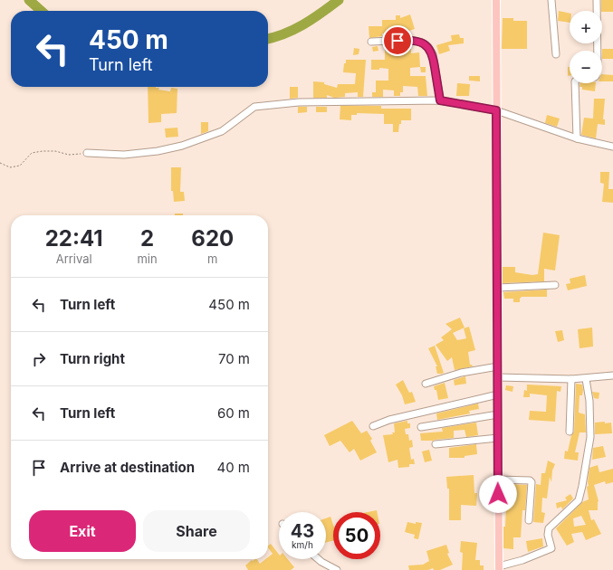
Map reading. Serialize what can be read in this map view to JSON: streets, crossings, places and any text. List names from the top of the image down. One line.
{"page":{"map_buttons":["+","−"],"turn":["450 m","Turn left"],"eta":["22:41","Arrival","2","min","620","m"],"list":[{"name":"Turn left","value":"450 m"},{"name":"Turn right","value":"70 m"},{"name":"Turn left","value":"60 m"},{"name":"Arrive at destination","value":"40 m"}],"buttons":["Exit","Share"],"speed":"43 km/h","limit":"50"}}
